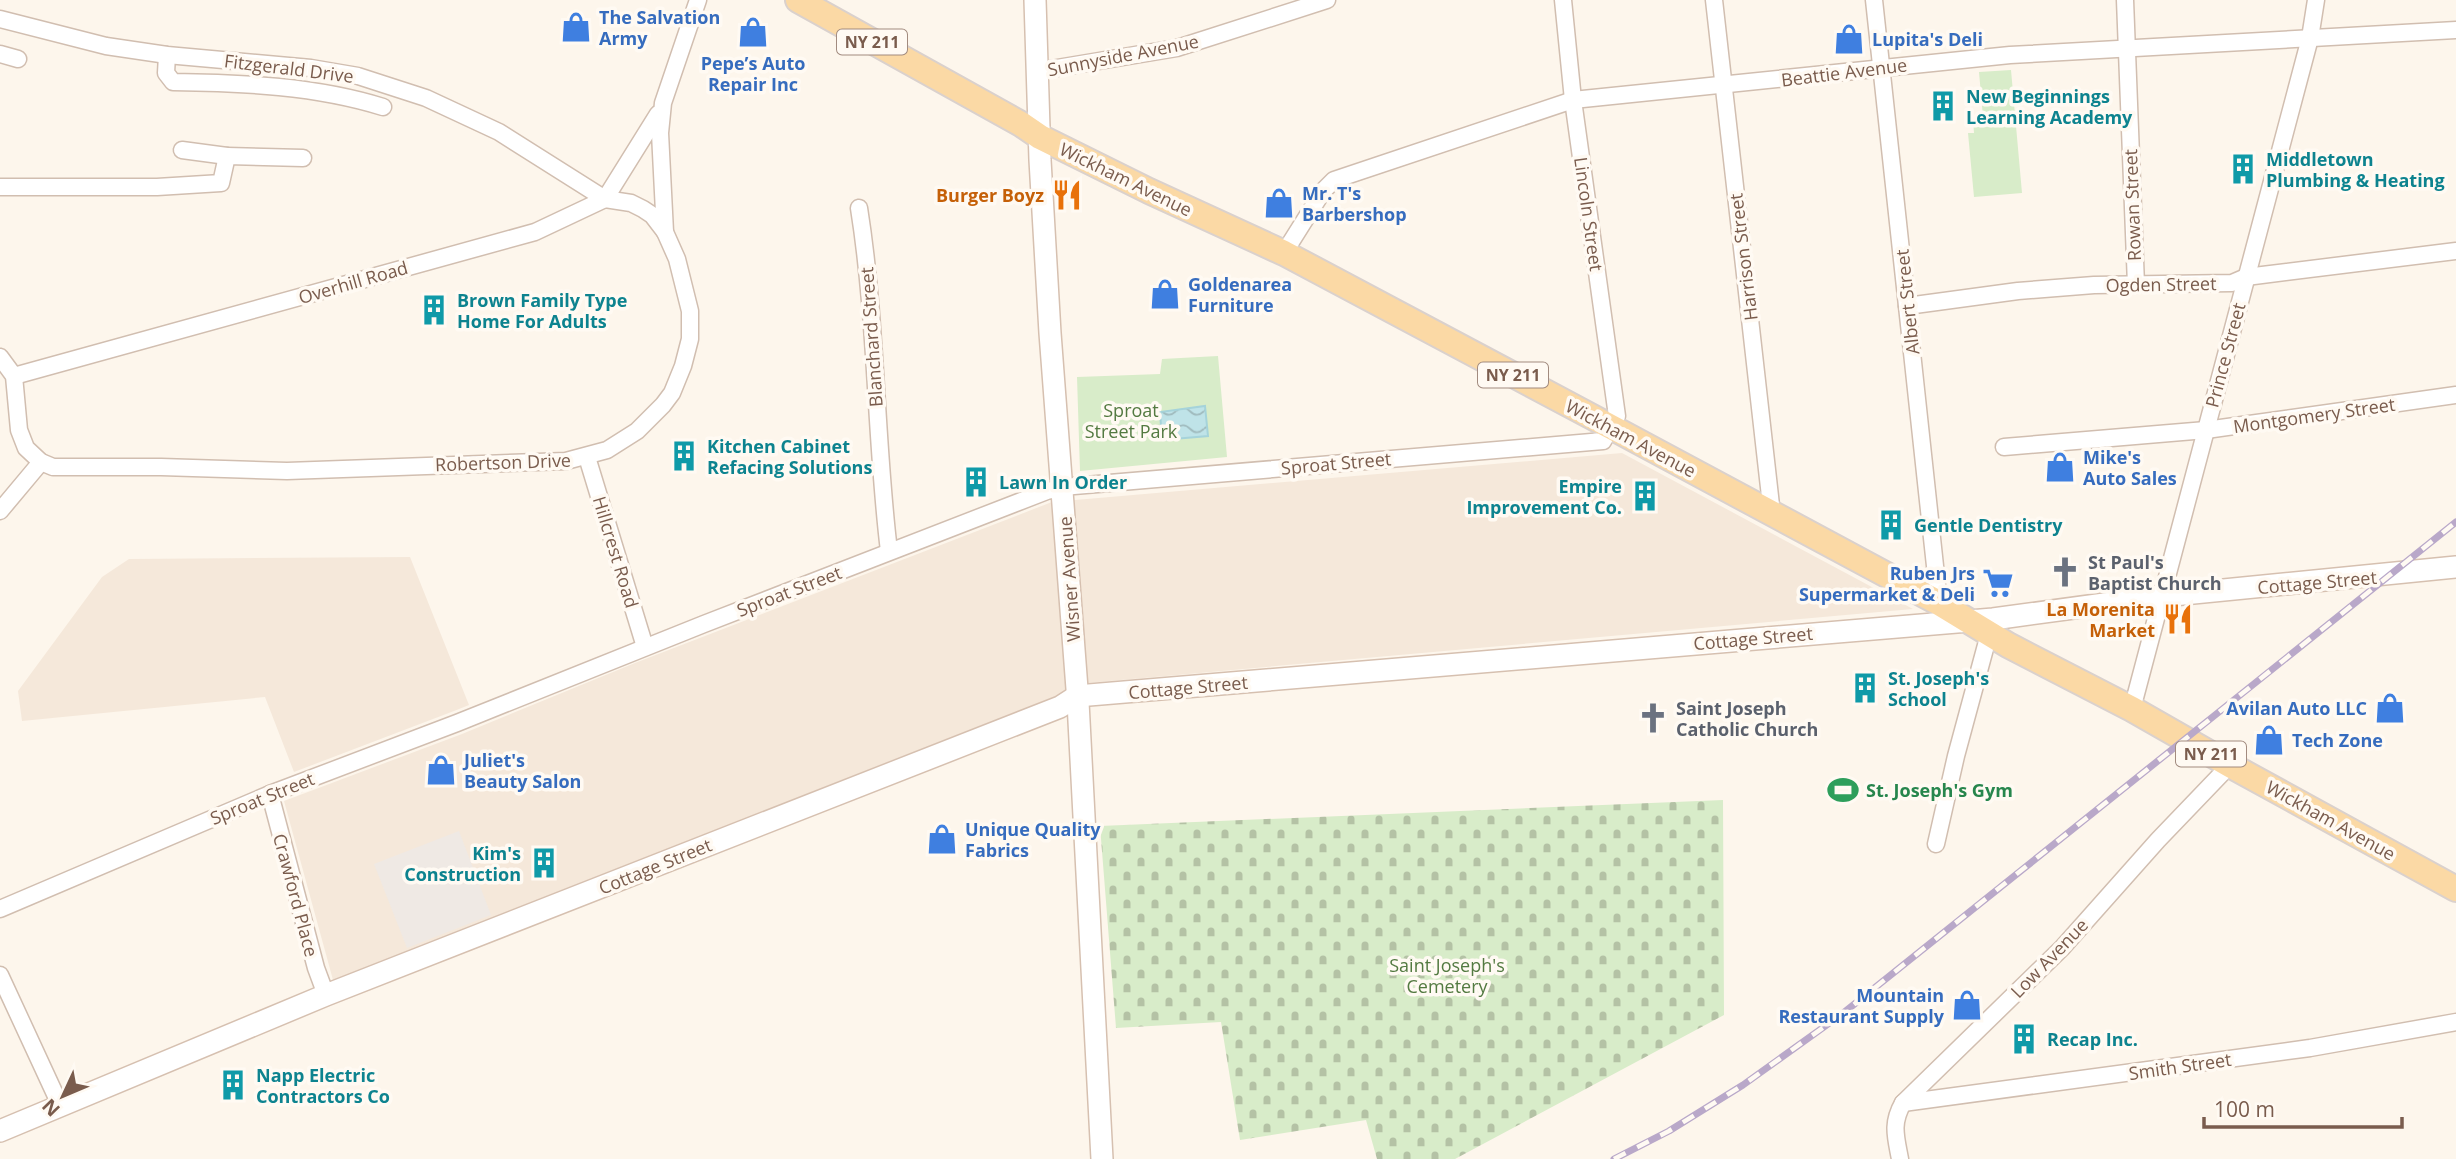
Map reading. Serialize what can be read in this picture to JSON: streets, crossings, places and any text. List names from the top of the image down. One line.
{"streets":{"main road":["NY 211","Wickham Avenue"],"street":["Sunnyside Avenue","Fitzgerald Drive","Beattie Avenue","Rowan Street","Lincoln Street","Harrison Street","Overhill Road","Ogden Street","Albert Street","Blanchard Street","Prince Street","Montgomery Street","Robertson Drive","Sproat Street","Hillcrest Road","Wisner Avenue","Cottage Street","Crawford Place","Low Avenue","Smith Street"]},"crossings":[["Sunnyside Avenue","Wisner Avenue"],["Fitzgerald Drive","Overhill Road"],["Fitzgerald Drive","Robertson Drive"],["Beattie Avenue","Wickham Avenue"],["Beattie Avenue","Rowan Street"],["Beattie Avenue","Lincoln Street"],["Beattie Avenue","Harrison Street"],["Beattie Avenue","Albert Street"],["Beattie Avenue","Prince Street"],["Wickham Avenue","Lincoln Street"],["Wickham Avenue","Harrison Street"],["Wickham Avenue","Albert Street"],["Wickham Avenue","Prince Street"],["Wickham Avenue","Sproat Street"],["Wickham Avenue","Wisner Avenue"],["Wickham Avenue","Cottage Street"],["Wickham Avenue","Low Avenue"],["Rowan Street","Ogden Street"],["Lincoln Street","Sproat Street"],["Ogden Street","Albert Street"],["Ogden Street","Prince Street"],["Blanchard Street","Sproat Street"],["Prince Street","Montgomery Street"],["Prince Street","Cottage Street"],["Robertson Drive","Hillcrest Road"],["Sproat Street","Hillcrest Road"],["Sproat Street","Wisner Avenue"],["Sproat Street","Crawford Place"],["Wisner Avenue","Cottage Street"],["Cottage Street","Crawford Place"],["Low Avenue","Smith Street"]],"parks":["Sproat Street Park","Saint Joseph's Cemetery"],"places":{"shop":["The Salvation Army","Pepe’s Auto Repair Inc","Lupita's Deli","Mr. T's Barbershop","Goldenarea Furniture","Mike's Auto Sales","Avilan Auto LLC","Tech Zone","Juliet's Beauty Salon","Unique Quality Fabrics","Mountain Restaurant Supply"],"building":["New Beginnings Learning Academy","Middletown Plumbing & Heating","Brown Family Type Home For Adults","Kitchen Cabinet Refacing Solutions","Lawn In Order","Empire Improvement Co.","Gentle Dentistry","St. Joseph's School","Kim's Construction","Recap Inc.","Napp Electric Contractors Co"],"restaurant":["Burger Boyz","La Morenita Market"],"church":["St Paul's Baptist Church","Saint Joseph Catholic Church"],"supermarket":["Ruben Jrs Supermarket & Deli"],"sports":["St. Joseph's Gym"]},"scale_bar":"100 m","north":"bottom left"}
